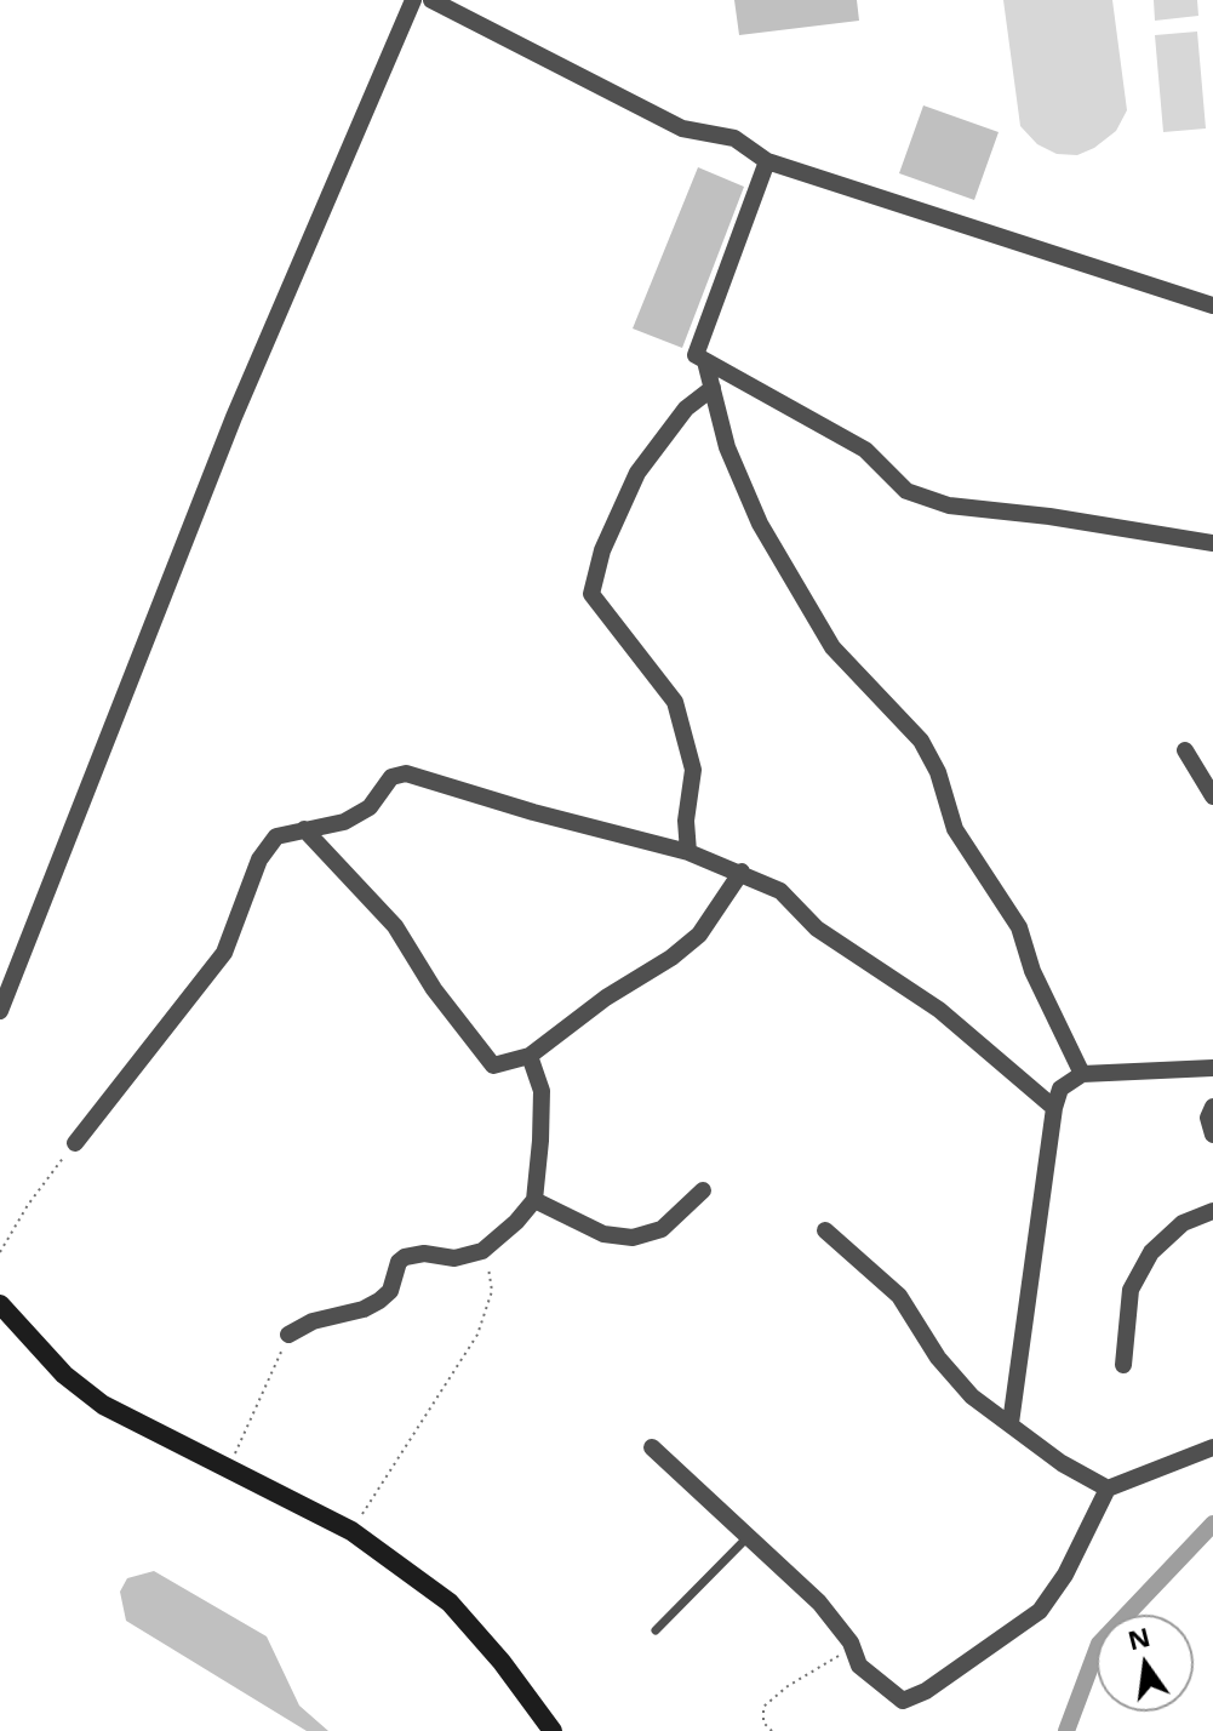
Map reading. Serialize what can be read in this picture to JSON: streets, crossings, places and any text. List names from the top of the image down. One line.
{"north":"top"}
